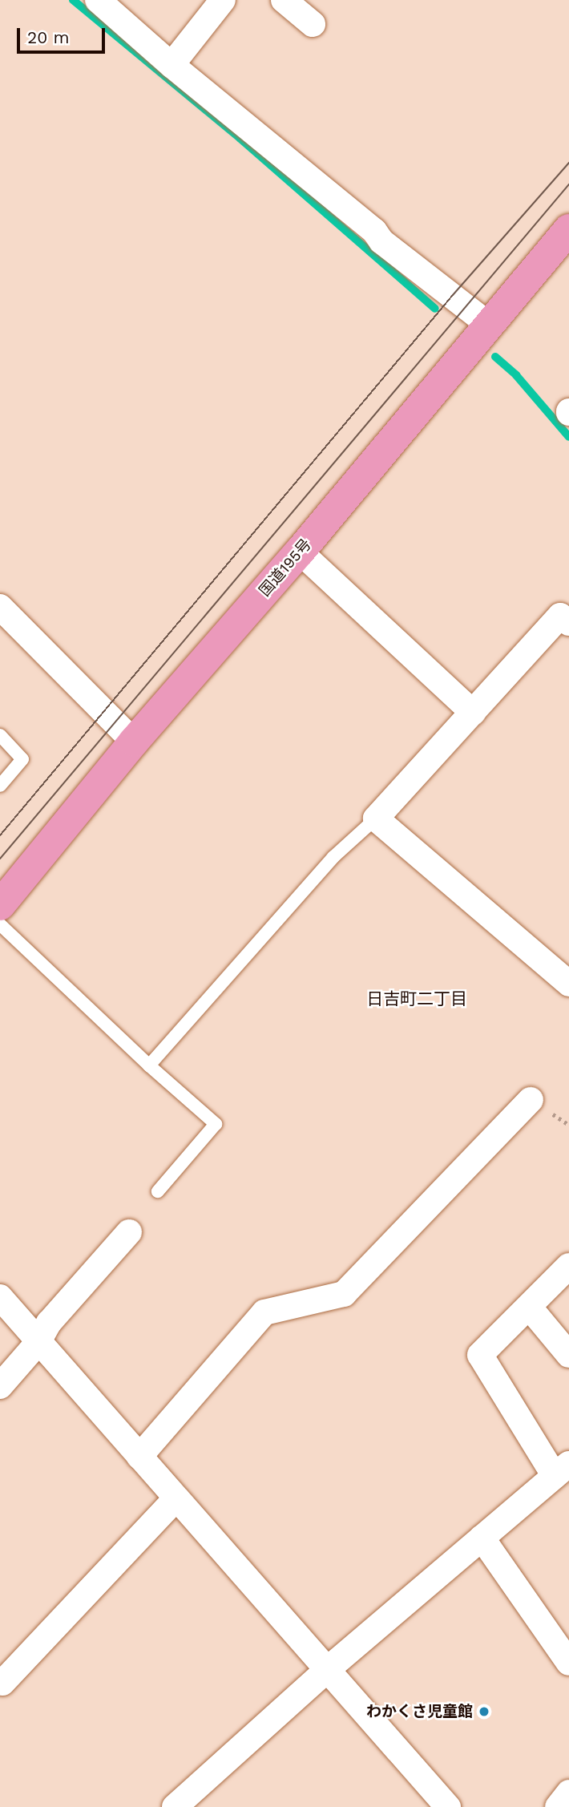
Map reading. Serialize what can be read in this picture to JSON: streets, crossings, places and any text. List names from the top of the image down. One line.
{"streets":{"highway":["国道195号"]},"districts":["日吉町二丁目"],"places":["わかくさ児童館"],"scale_bar":"20 m"}
